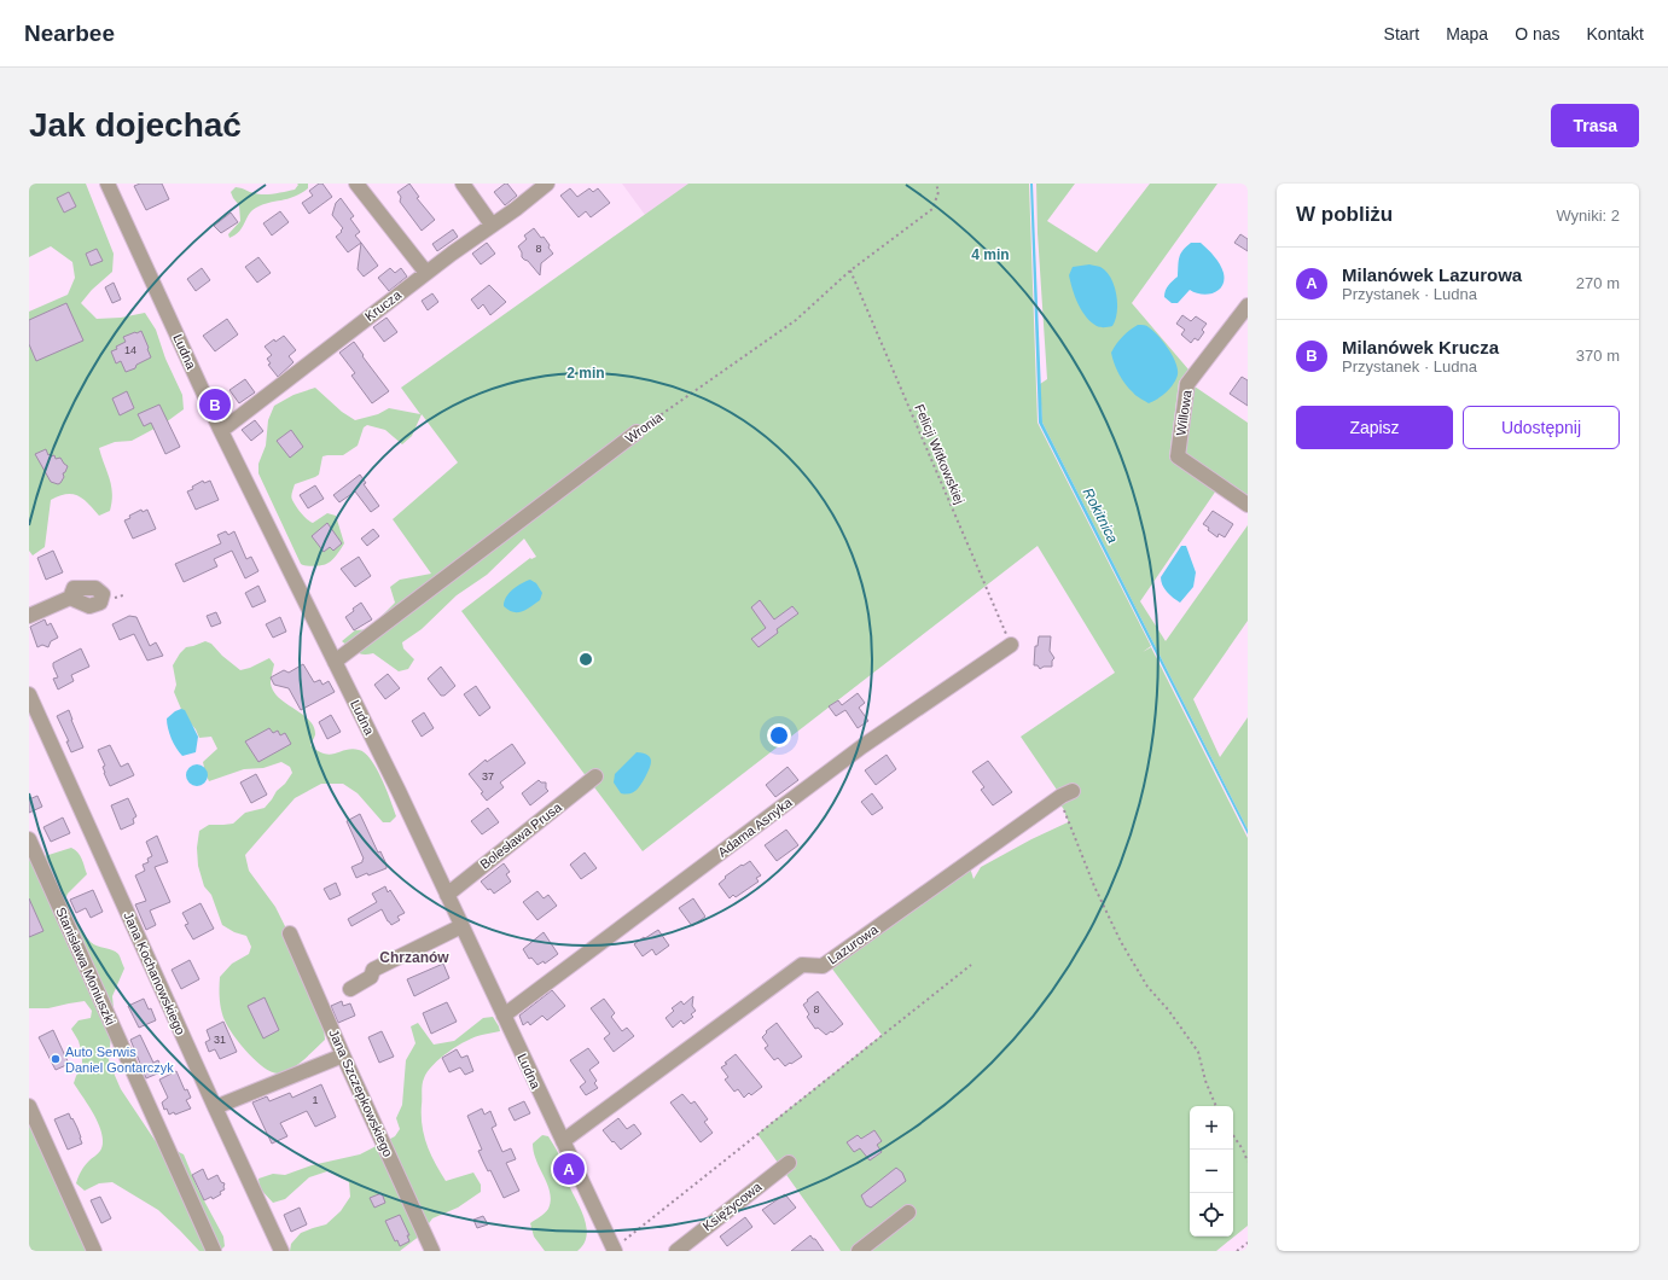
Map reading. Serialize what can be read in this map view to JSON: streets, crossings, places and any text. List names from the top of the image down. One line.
{"streets":{"street":["Krucza","Ludna","Willowa","Wronia","Adama Asnyka","Bolesława Prusa","Lazurowa","Stanisława Moniuszki","Jana Kochanowskiego","Jana Szczepkowskiego","Księżycowa"],"path":["Felicji Witkowskiej"]},"crossings":[["Krucza","Ludna"],["Ludna","Wronia"],["Ludna","Adama Asnyka"],["Ludna","Bolesława Prusa"],["Ludna","Lazurowa"],["Wronia","Felicji Witkowskiej"],["Felicji Witkowskiej","Adama Asnyka"]],"districts":["Chrzanów"],"water":["Rokitnica"],"places":["Auto Serwis Daniel Gontarczyk"],"house_numbers":["8","14","37","8","31","1"],"page":{"header":"Nearbee","nav":["Start","Mapa","O nas","Kontakt"],"buttons":["Trasa",["Zapisz","Udostępnij"]],"title":"Jak dojechać","heading":["W pobliżu","Wyniki: 2"],"list":[{"mark":"A","name":"Milanówek Lazurowa","note":"Przystanek · Ludna","value":"270 m"},{"mark":"B","name":"Milanówek Krucza","note":"Przystanek · Ludna","value":"370 m"}],"pins":["B","A"],"map_buttons":["+","−"]},"rings":["4 min","2 min"]}
